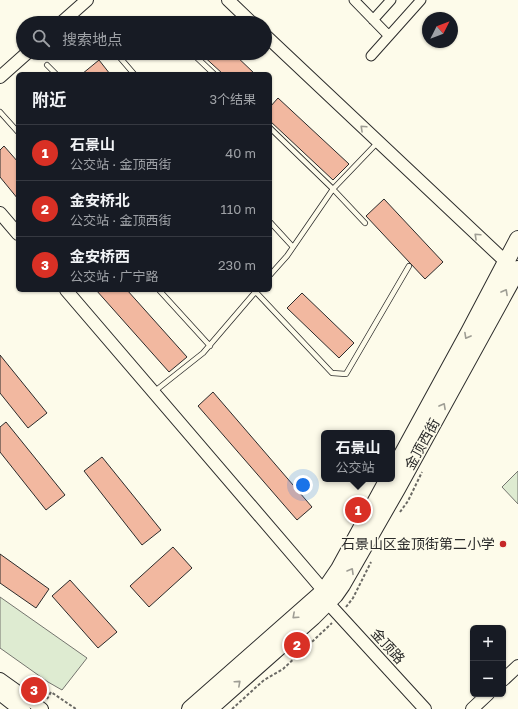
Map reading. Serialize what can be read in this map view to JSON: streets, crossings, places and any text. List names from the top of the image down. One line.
{"streets":{"highway":["金顶西街"],"street":["金顶路"]},"crossings":[["金顶西街","金顶路"]],"places":["石景山区金顶街第二小学"],"north":"top right","page":{"search":"搜索地点","heading":["附近","3个结果"],"list":[{"mark":"1","name":"石景山","note":"公交站 · 金顶西街","value":"40 m"},{"mark":"2","name":"金安桥北","note":"公交站 · 金顶西街","value":"110 m"},{"mark":"3","name":"金安桥西","note":"公交站 · 广宁路","value":"230 m"}],"popup":["石景山","公交站"],"pins":["1","2","3"],"map_buttons":["+","−"]}}
